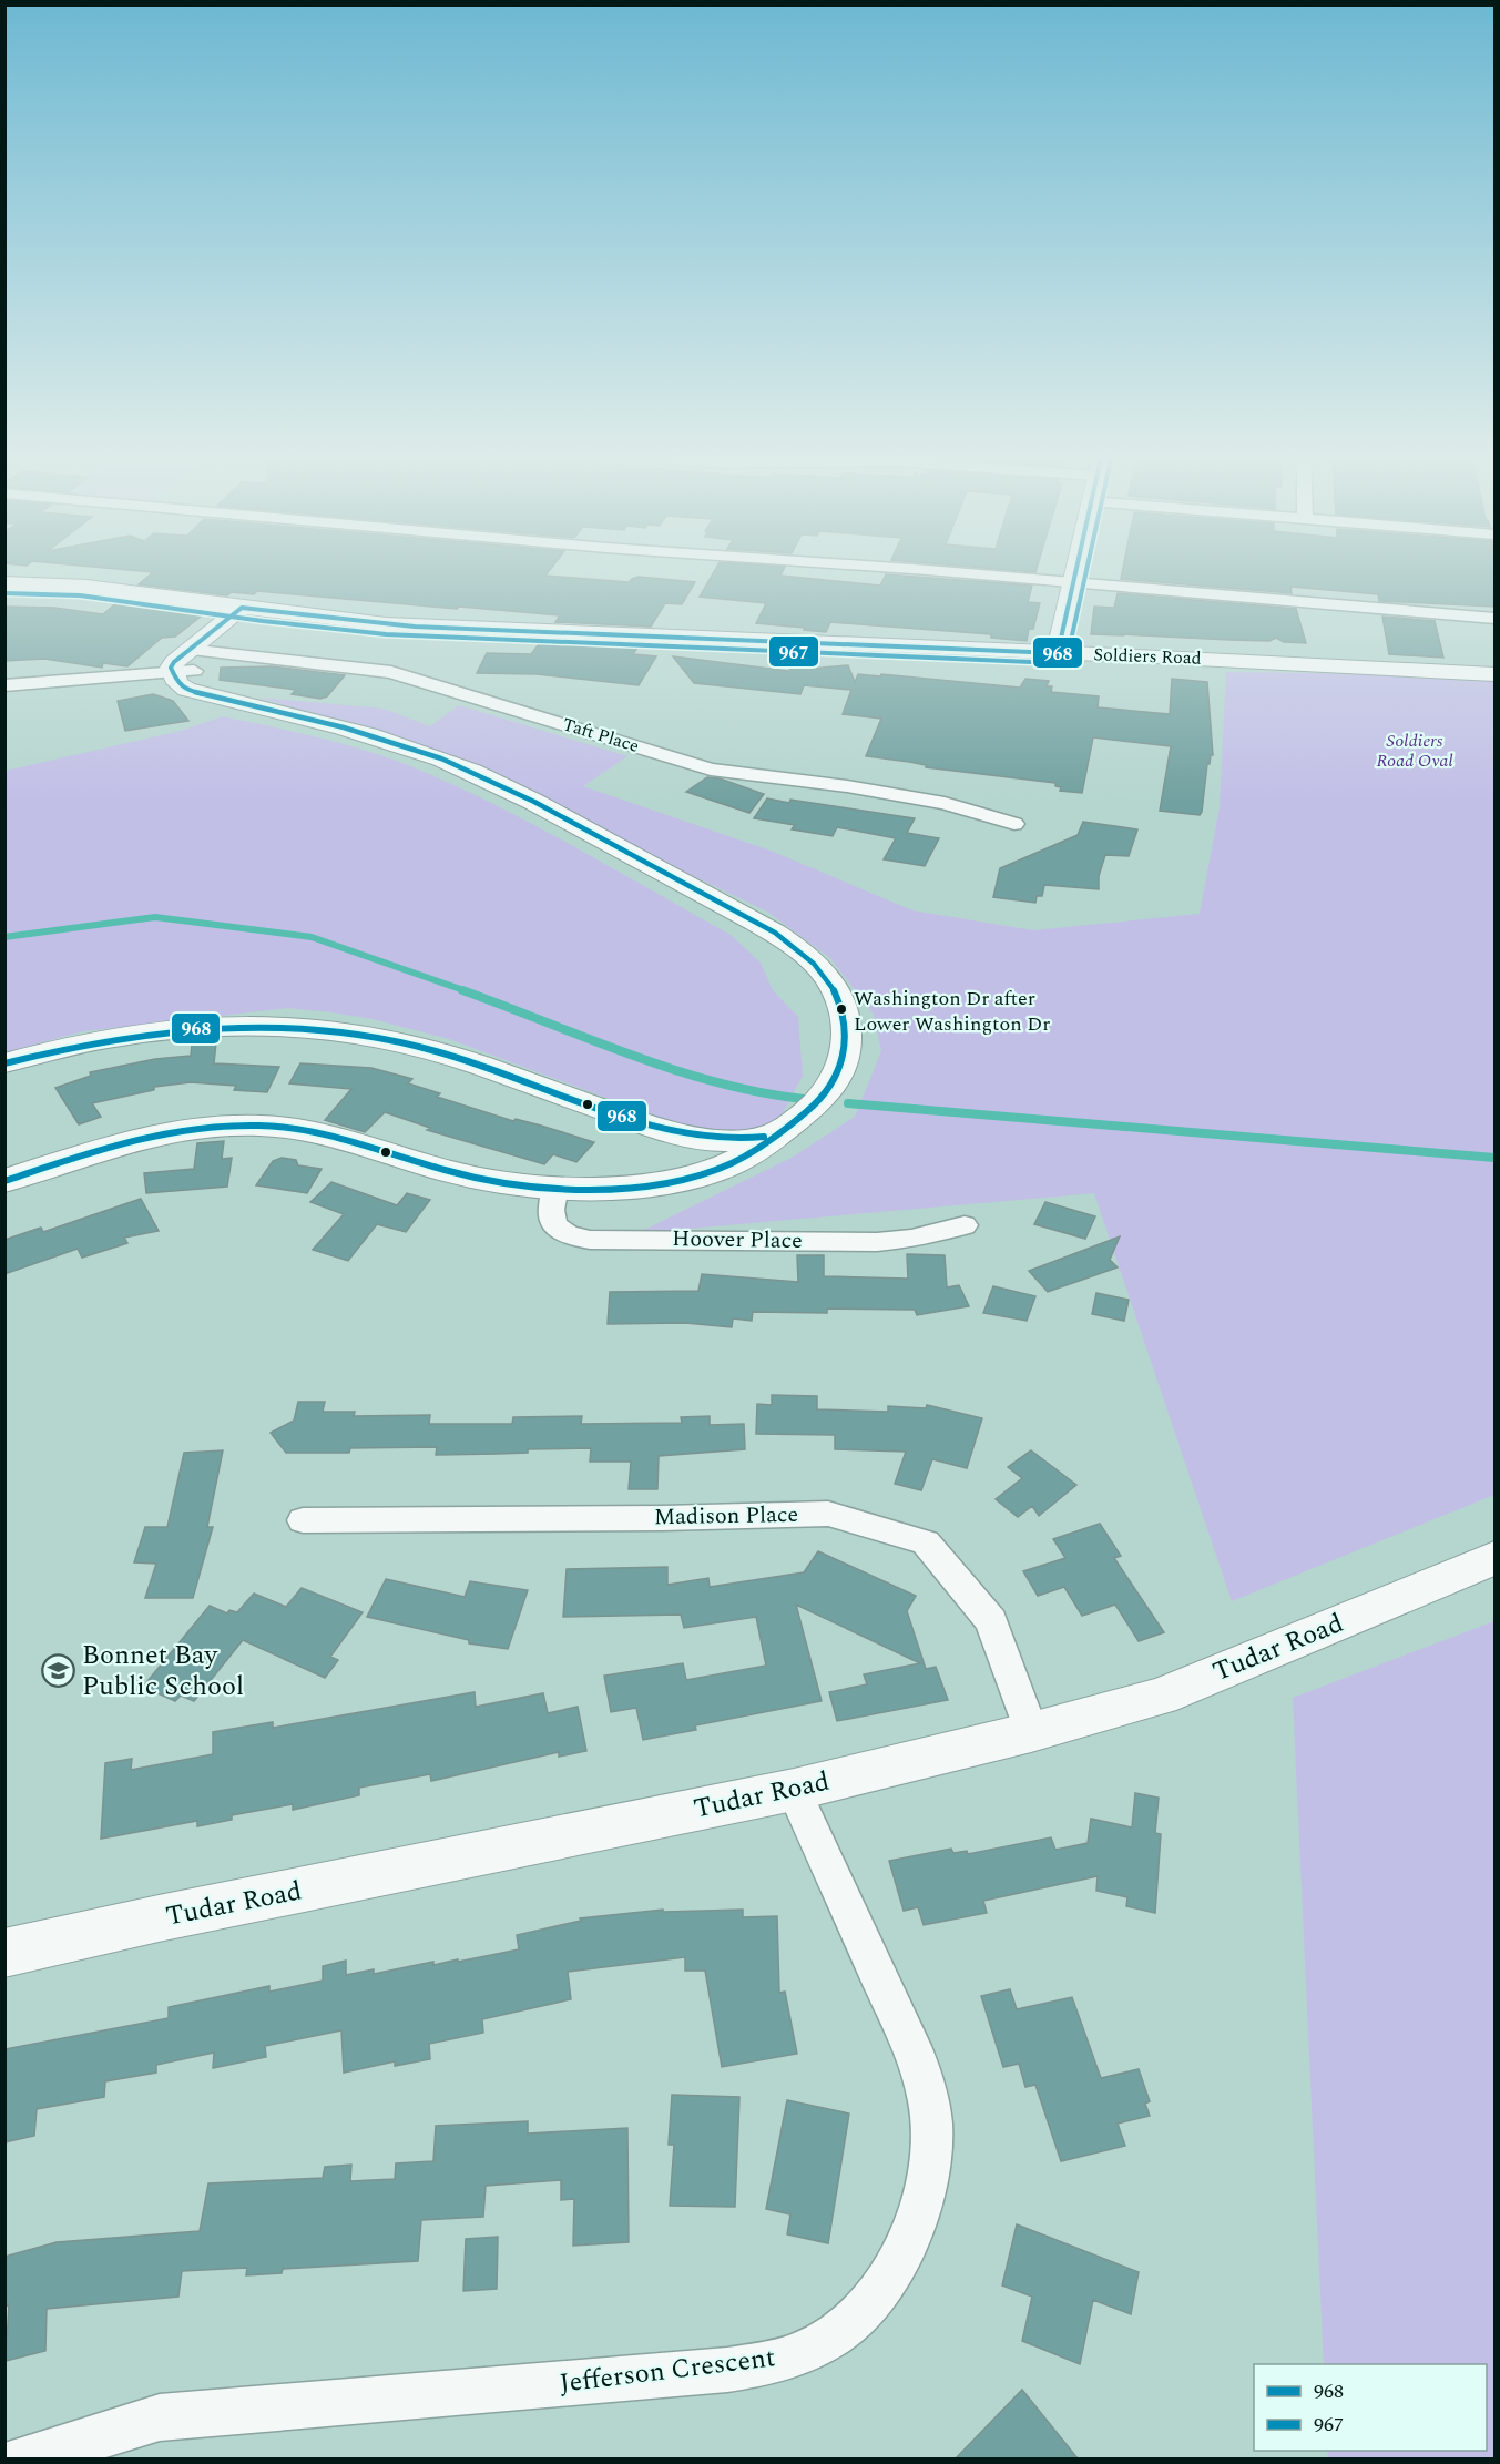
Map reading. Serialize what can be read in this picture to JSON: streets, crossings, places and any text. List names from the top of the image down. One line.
{"streets":{"street":["Soldiers Road","Taft Place","Hoover Place","Madison Place","Tudar Road","Jefferson Crescent"]},"crossings":[["Madison Place","Tudar Road"],["Tudar Road","Jefferson Crescent"]],"parks":["Soldiers Road Oval"],"places":{"other":["Washington Dr after Lower Washington Dr"],"school or university":["Bonnet Bay Public School"]},"lines":["transit line 968","transit line 967"],"legend":["968","967"]}
